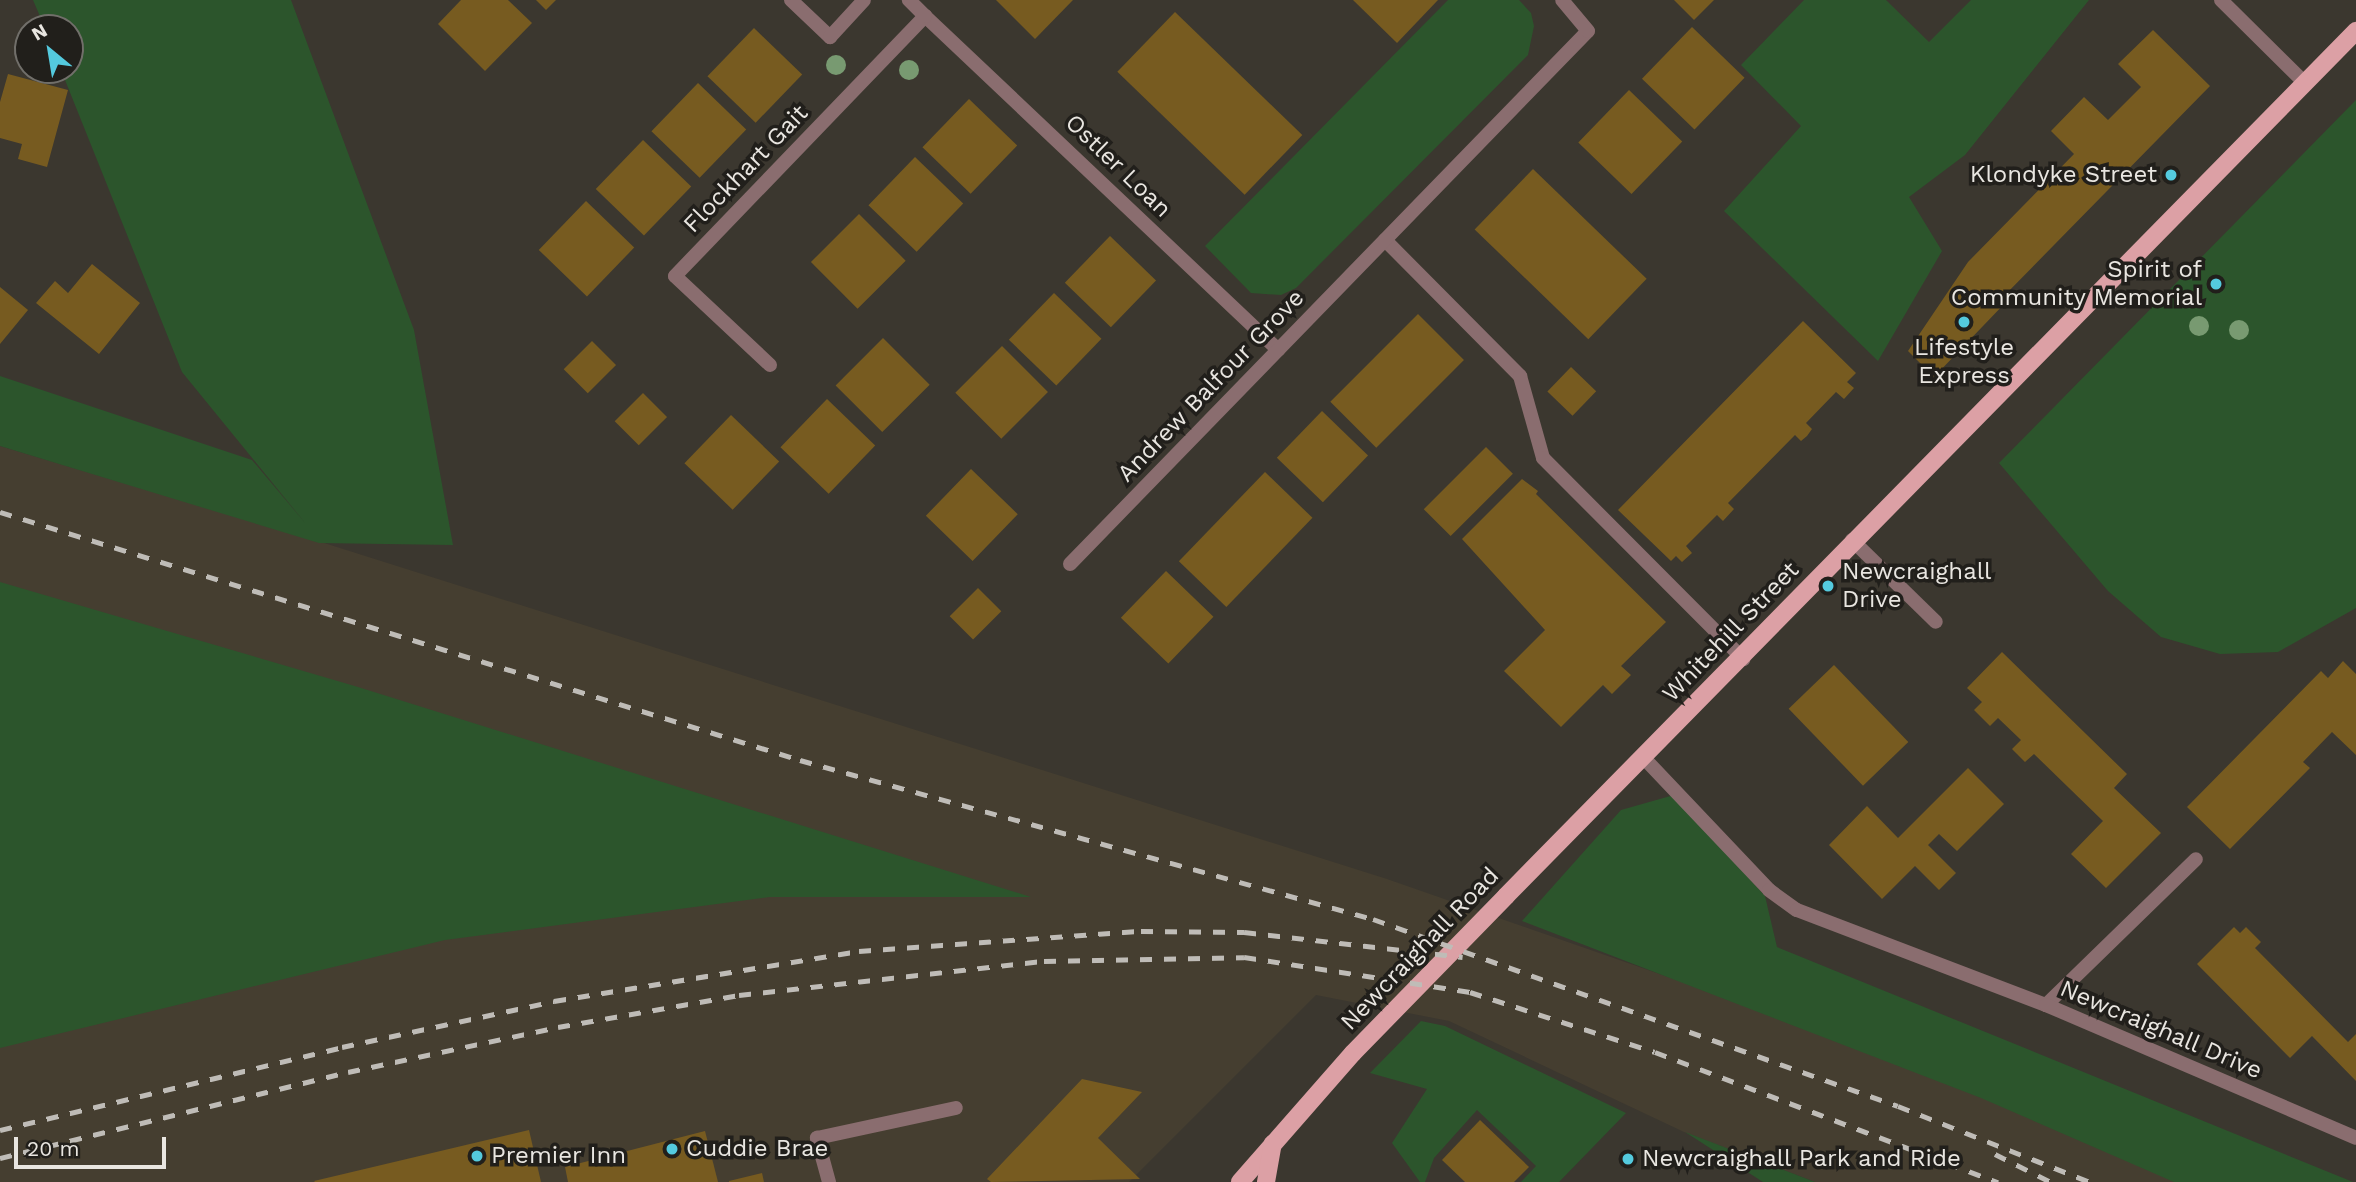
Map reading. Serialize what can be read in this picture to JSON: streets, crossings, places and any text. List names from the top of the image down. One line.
{"streets":{"main road":["Whitehill Street","Newcraighall Road"],"street":["Ostler Loan","Flockhart Gait","Andrew Balfour Grove","Newcraighall Drive"]},"crossings":[["Ostler Loan","Flockhart Gait"],["Ostler Loan","Andrew Balfour Grove"],["Whitehill Street","Newcraighall Road"],["Whitehill Street","Newcraighall Drive"],["Newcraighall Road","Newcraighall Drive"]],"places":["Klondyke Street","Spirit of Community Memorial","Lifestyle Express","Newcraighall Drive","Cuddie Brae","Premier Inn","Newcraighall Park and Ride"],"scale_bar":"20 m","north":"top left"}
